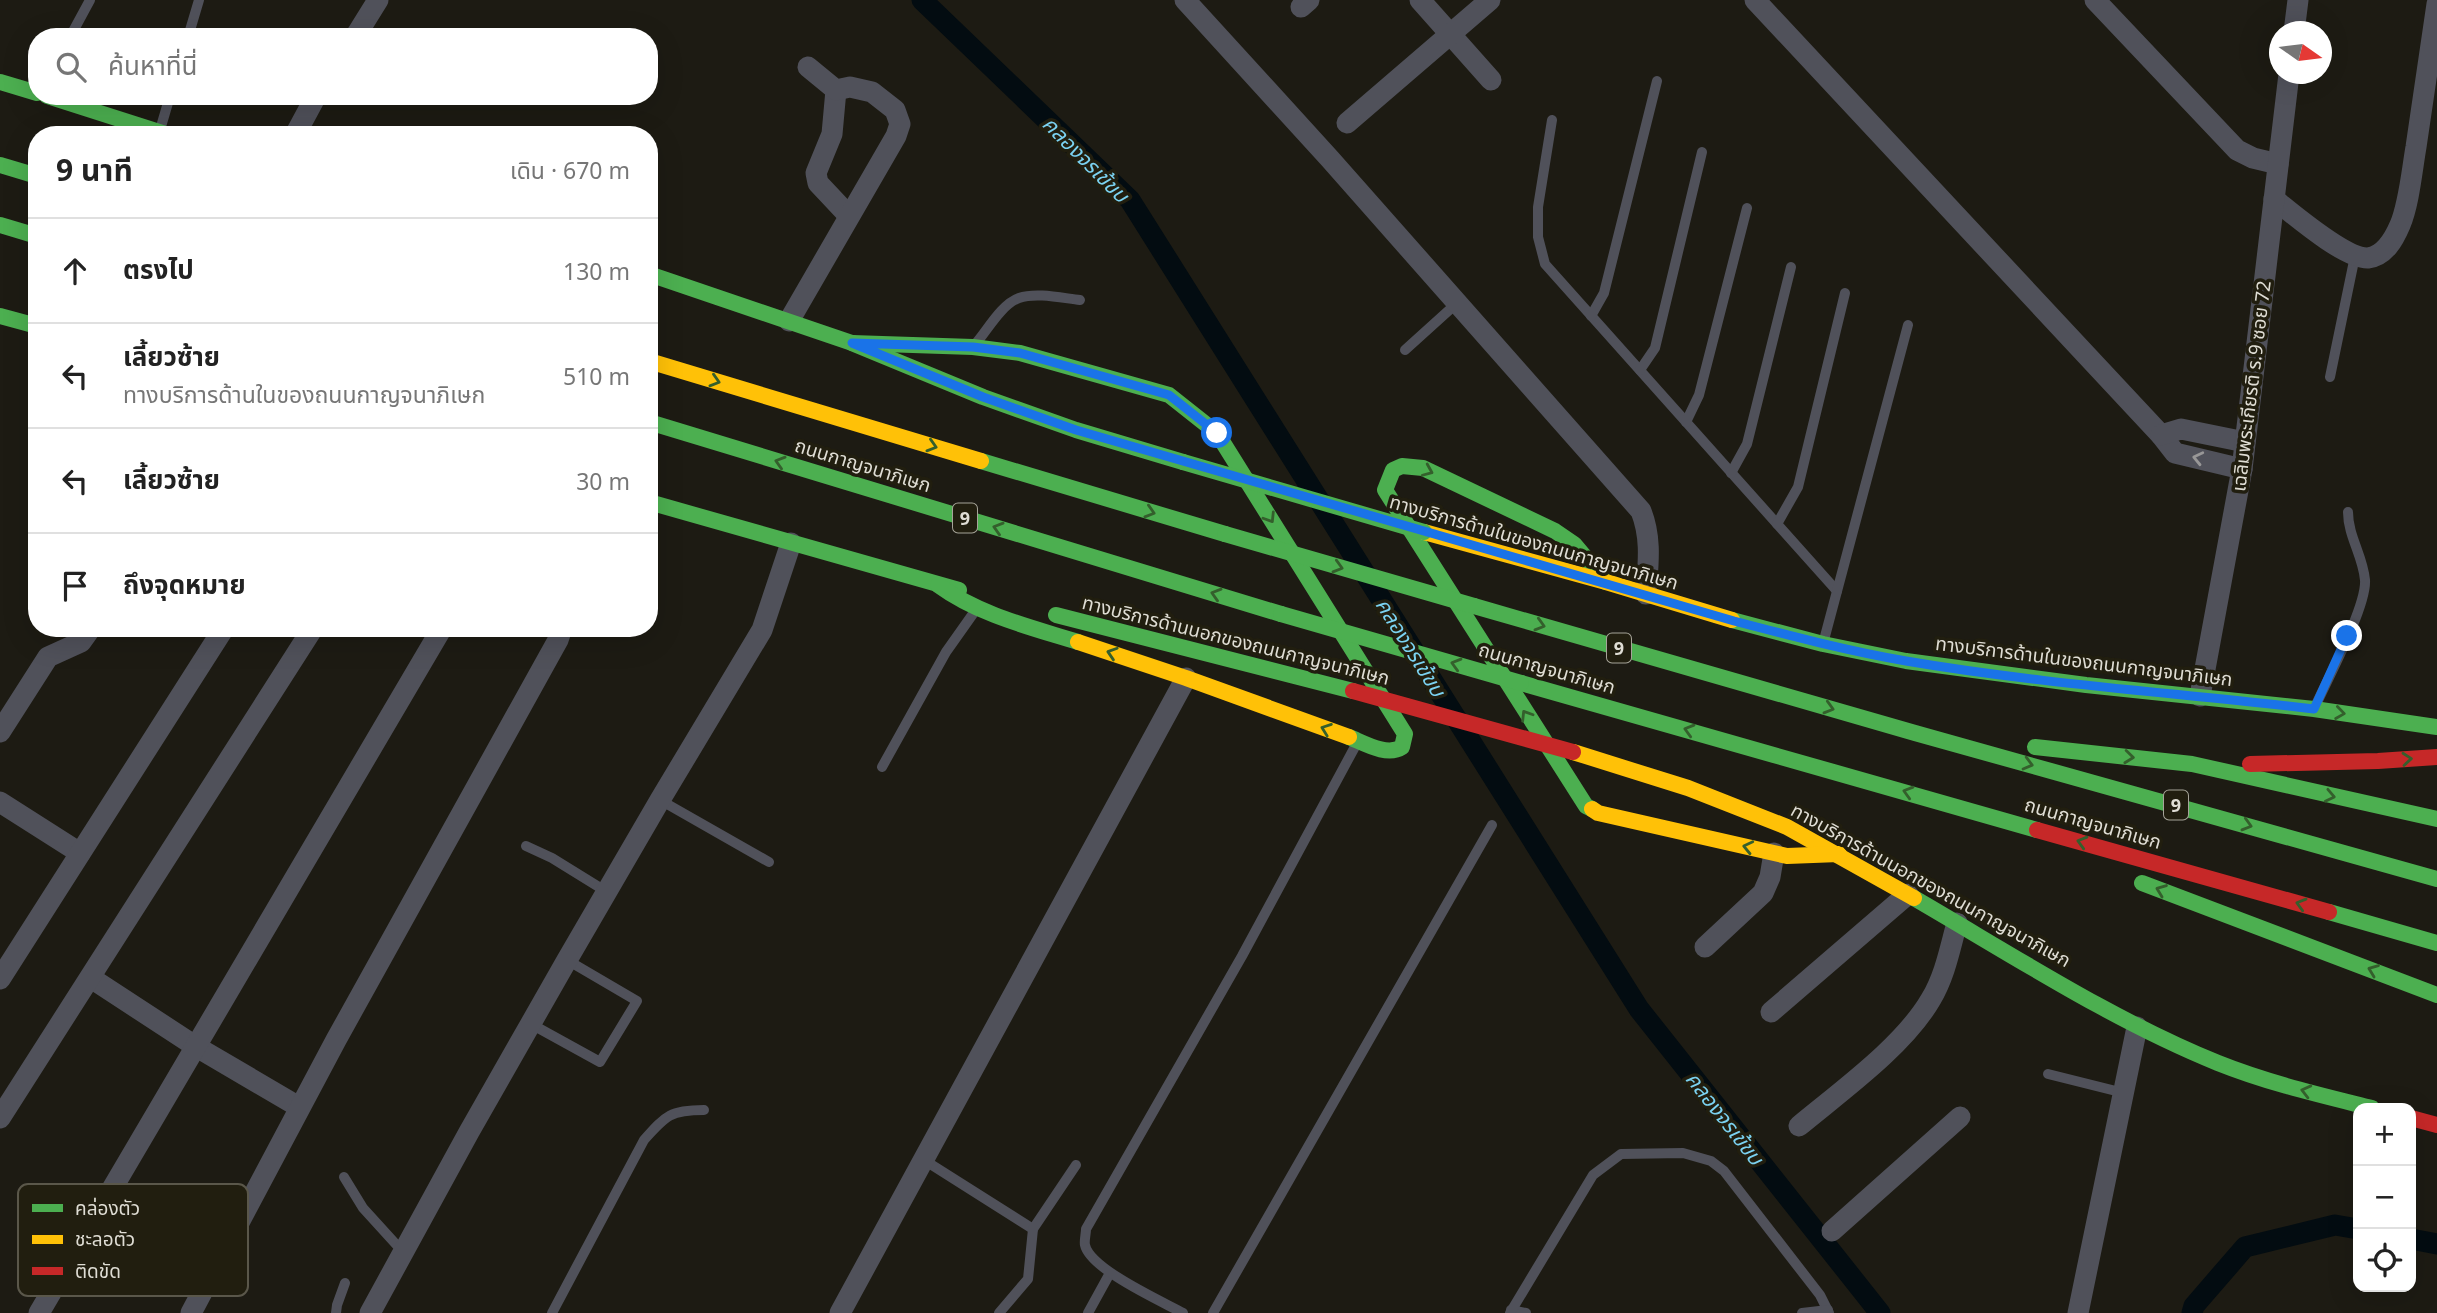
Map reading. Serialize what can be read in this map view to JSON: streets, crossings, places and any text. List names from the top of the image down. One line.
{"streets":{"main road":["ถนนกาญจนาภิเษก","9","ทางบริการด้านในของถนนกาญจนาภิเษก","ทางบริการด้านนอกของถนนกาญจนาภิเษก"],"street":["เฉลิมพระเกียรติ ร.9 ซอย 72"]},"crossings":[["เฉลิมพระเกียรติ ร.9 ซอย 72","ทางบริการด้านในของถนนกาญจนาภิเษก"]],"water":["คลองจรเข้ขบ"],"legend":["คล่องตัว","ชะลอตัว","ติดขัด"],"north":"right","page":{"search":"ค้นหาที่นี่","heading":["9 นาที","เดิน · 670 m"],"list":[["ตรงไป","130 m"],["เลี้ยวซ้าย","ทางบริการด้านในของถนนกาญจนาภิเษก","510 m"],["เลี้ยวซ้าย","30 m"],"ถึงจุดหมาย"],"map_buttons":["+","−"]}}
